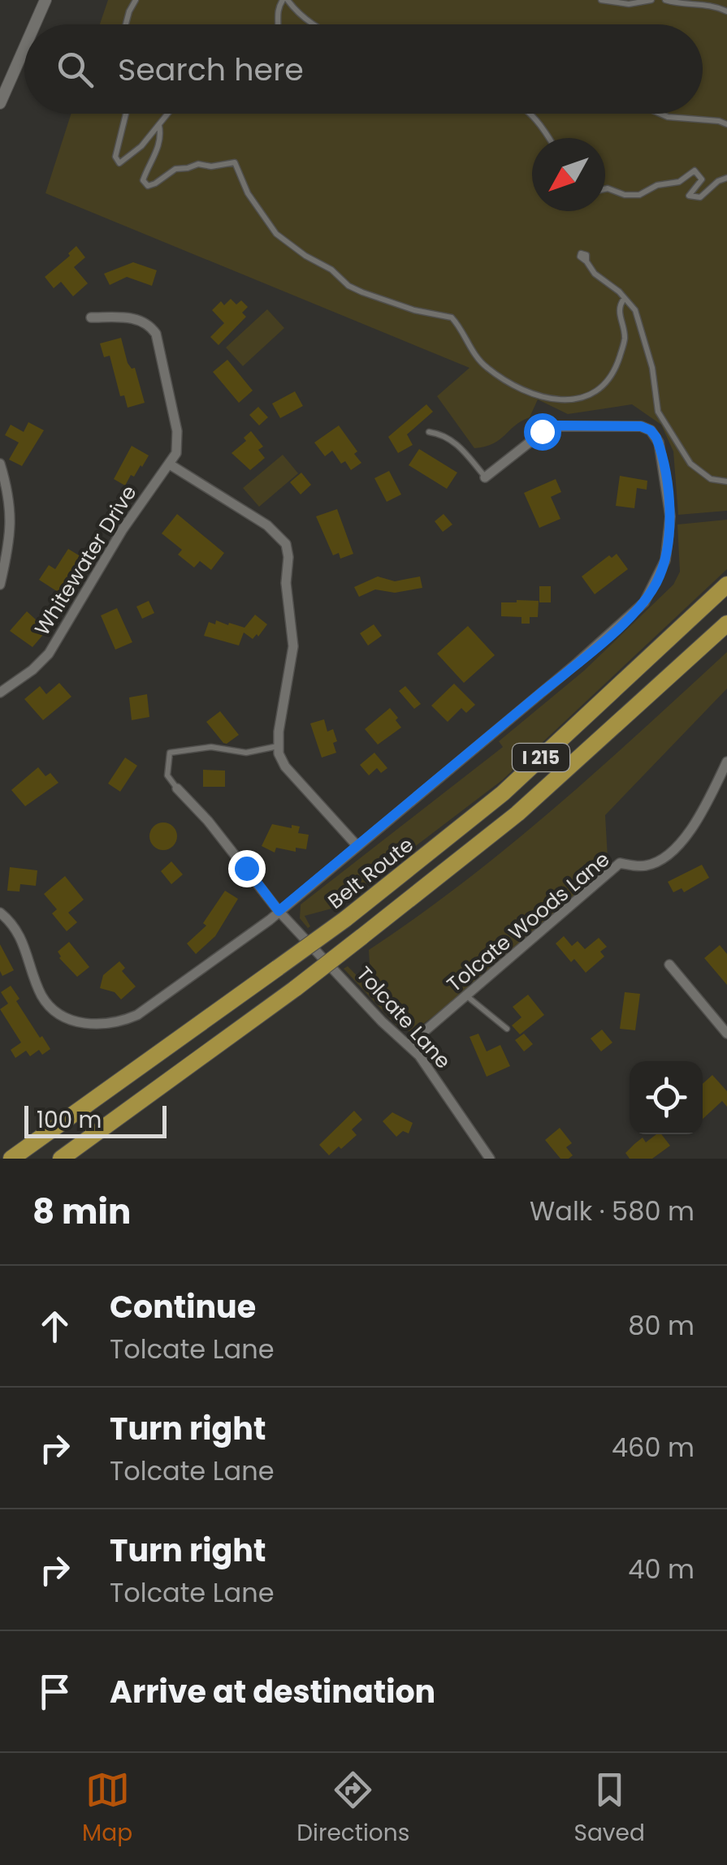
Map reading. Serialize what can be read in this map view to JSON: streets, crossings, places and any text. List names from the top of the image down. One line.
{"streets":{"highway":["I 215","Belt Route"],"street":["Whitewater Drive","Tolcate Woods Lane","Tolcate Lane"]},"crossings":[["Tolcate Woods Lane","Tolcate Lane"]],"scale_bar":"100 m","north":"bottom left","page":{"search":"Search here","scale":"100 m","heading":["8 min","Walk · 580 m"],"list":[["Continue","Tolcate Lane","80 m"],["Turn right","Tolcate Lane","460 m"],["Turn right","Tolcate Lane","40 m"],"Arrive at destination"],"nav":["Map","Directions","Saved"]}}
